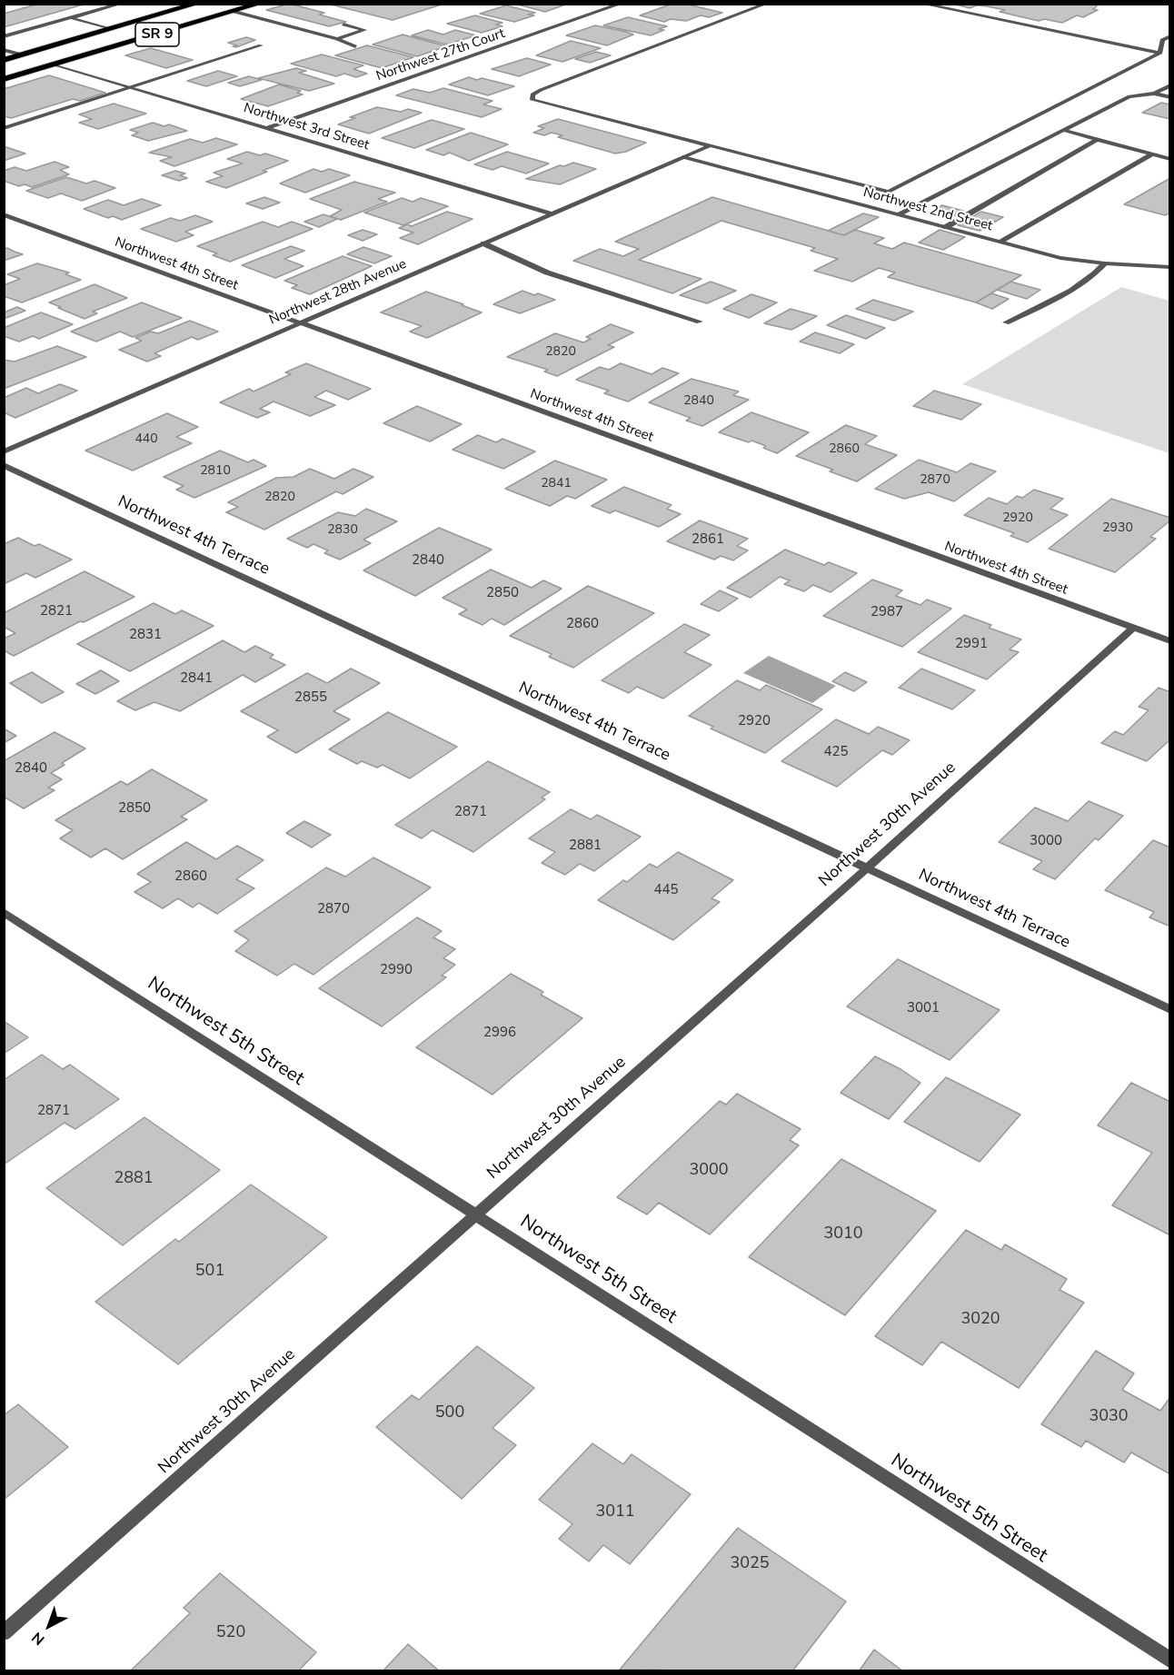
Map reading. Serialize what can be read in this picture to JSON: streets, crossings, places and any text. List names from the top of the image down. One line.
{"streets":{"highway":["SR 9"],"street":["Northwest 27th Court","Northwest 3rd Street","Northwest 2nd Street","Northwest 4th Street","Northwest 28th Avenue","Northwest 4th Terrace","Northwest 30th Avenue","Northwest 5th Street"]},"crossings":[["SR 9","Northwest 3rd Street"],["Northwest 27th Court","Northwest 3rd Street"],["Northwest 3rd Street","Northwest 28th Avenue"],["Northwest 2nd Street","Northwest 28th Avenue"],["Northwest 4th Street","Northwest 28th Avenue"],["Northwest 4th Street","Northwest 30th Avenue"],["Northwest 4th Terrace","Northwest 30th Avenue"],["Northwest 30th Avenue","Northwest 5th Street"]],"house_numbers":["2820","2840","440","2860","2810","2870","2841","2820","2920","2930","2830","2861","2840","2850","2821","2987","2860","2831","2991","2841","2855","2920","425","2840","2850","2871","3000","2881","2860","445","2870","2990","3001","2996","2871","3000","2881","3010","501","3020","500","3030","3011","3025","520"],"north":"bottom left"}
